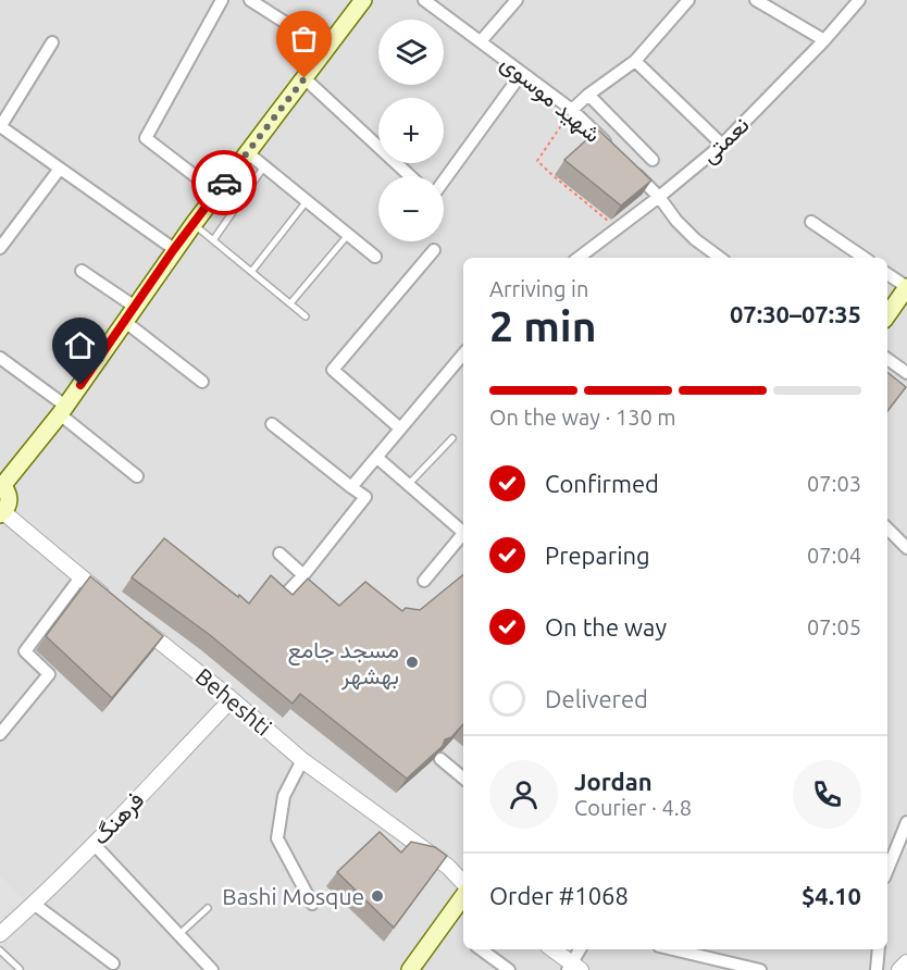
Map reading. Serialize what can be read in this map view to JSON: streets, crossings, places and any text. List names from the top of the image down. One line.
{"streets":{"street":["شهید موسوی","نعمتی","Beheshti","فرهنگ"]},"crossings":[["Beheshti","فرهنگ"]],"places":["مسجد جامع بهشهر","Bashi Mosque"],"page":{"map_buttons":["+","−"],"heading":["2 min","Arriving in","07:30–07:35"],"panel":["Jordan","Courier · 4.8","Order #1068","$4.10"],"bar":"On the way · 130 m","list":[["Confirmed","07:03"],["Preparing","07:04"],["On the way","07:05"],"Delivered"]}}
